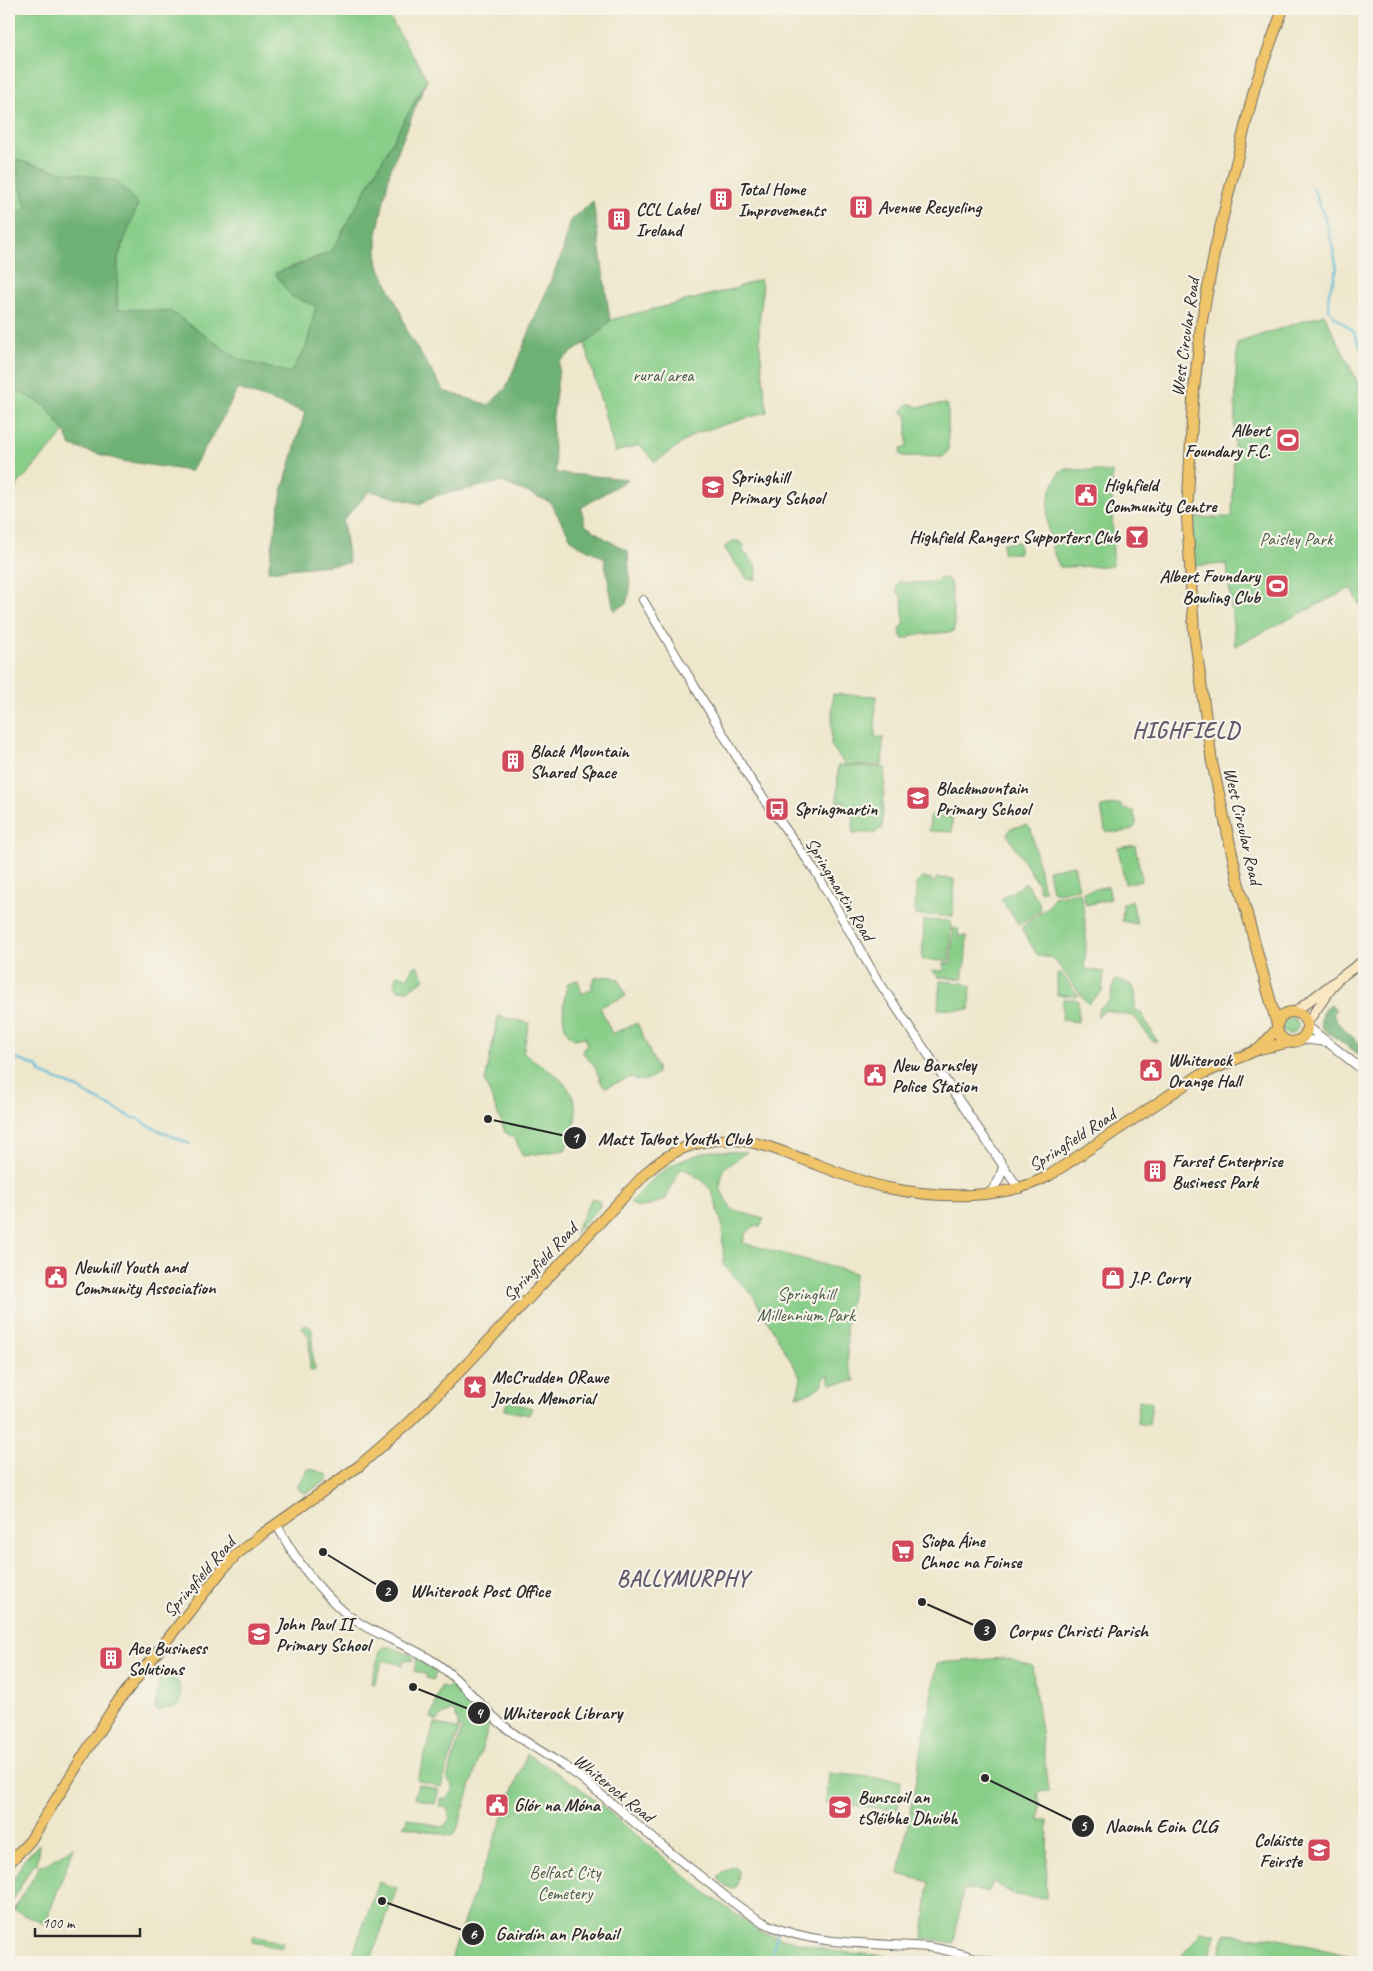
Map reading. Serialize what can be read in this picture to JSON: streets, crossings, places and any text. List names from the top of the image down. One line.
{"streets":{"highway":["West Circular Road","Springfield Road"],"street":["Springmartin Road","Whiterock Road"]},"crossings":[["West Circular Road","Springfield Road"],["Springmartin Road","Springfield Road"],["Springfield Road","Whiterock Road"]],"districts":["HIGHFIELD","BALLYMURPHY"],"parks":["rural area","Paisley Park","Springhill Millennium Park","Belfast City Cemetery"],"places":{"building":["Total Home Improvements","Avenue Recycling","CCL Label Ireland","Black Mountain Shared Space","Farset Enterprise Business Park","Ace Business Solutions"],"sports":["Albert Foundary F.C.","Albert Foundary Bowling Club"],"school or university":["Springhill Primary School","Blackmountain Primary School","John Paul II Primary School","Bunscoil an tSléibhe Dhuibh","Coláiste Feirste"],"public building":["Highfield Community Centre","Whiterock Orange Hall","New Barnsley Police Station","Newhill Youth and Community Association","Glór na Móna"],"bar":["Highfield Rangers Supporters Club"],"bus stop":["Springmartin"],"other":["Matt Talbot Youth Club","Whiterock Post Office","Corpus Christi Parish","Whiterock Library","Naomh Eoin CLG","Gairdín an Phobail"],"shop":["J.P. Corry"],"place":["McCrudden ORawe Jordan Memorial"],"supermarket":["Siopa Áine Chnoc na Foinse"]},"scale_bar":"100 m"}
